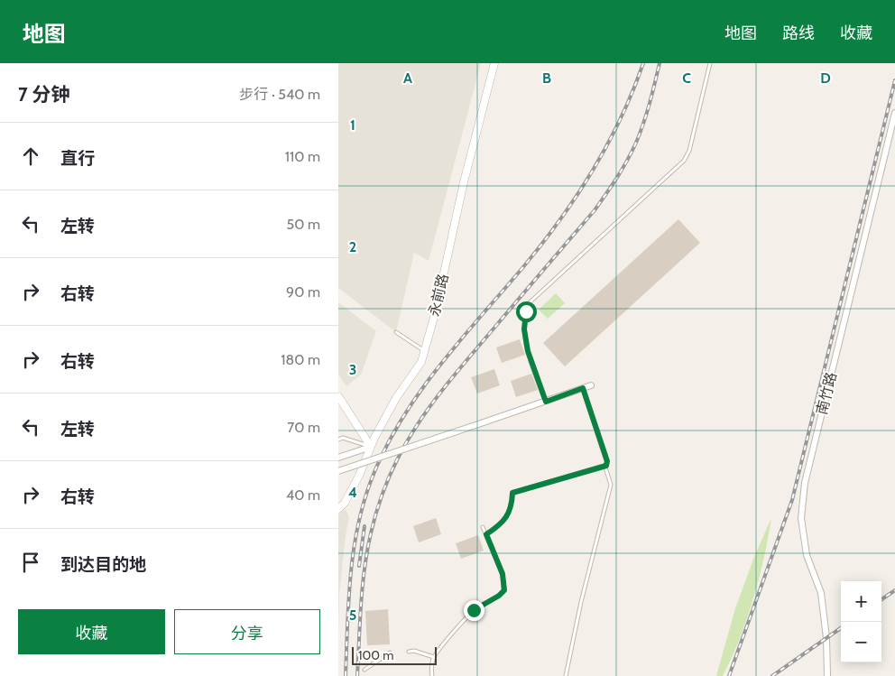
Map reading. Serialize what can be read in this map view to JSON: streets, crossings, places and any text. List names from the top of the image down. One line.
{"streets":{"street":["永前路","南竹路"]},"scale_bar":"100 m","page":{"header":"地图","nav":["地图","路线","收藏"],"heading":["7 分钟","步行 · 540 m"],"list":[["直行","110 m"],["左转","50 m"],["右转","90 m"],["右转","180 m"],["左转","70 m"],["右转","40 m"],"到达目的地"],"map_buttons":["+","−"],"buttons":["收藏","分享"],"scale":"100 m"},"grid":{"columns":["A","B","C","D"],"rows":["1","2","3","4","5"]}}
